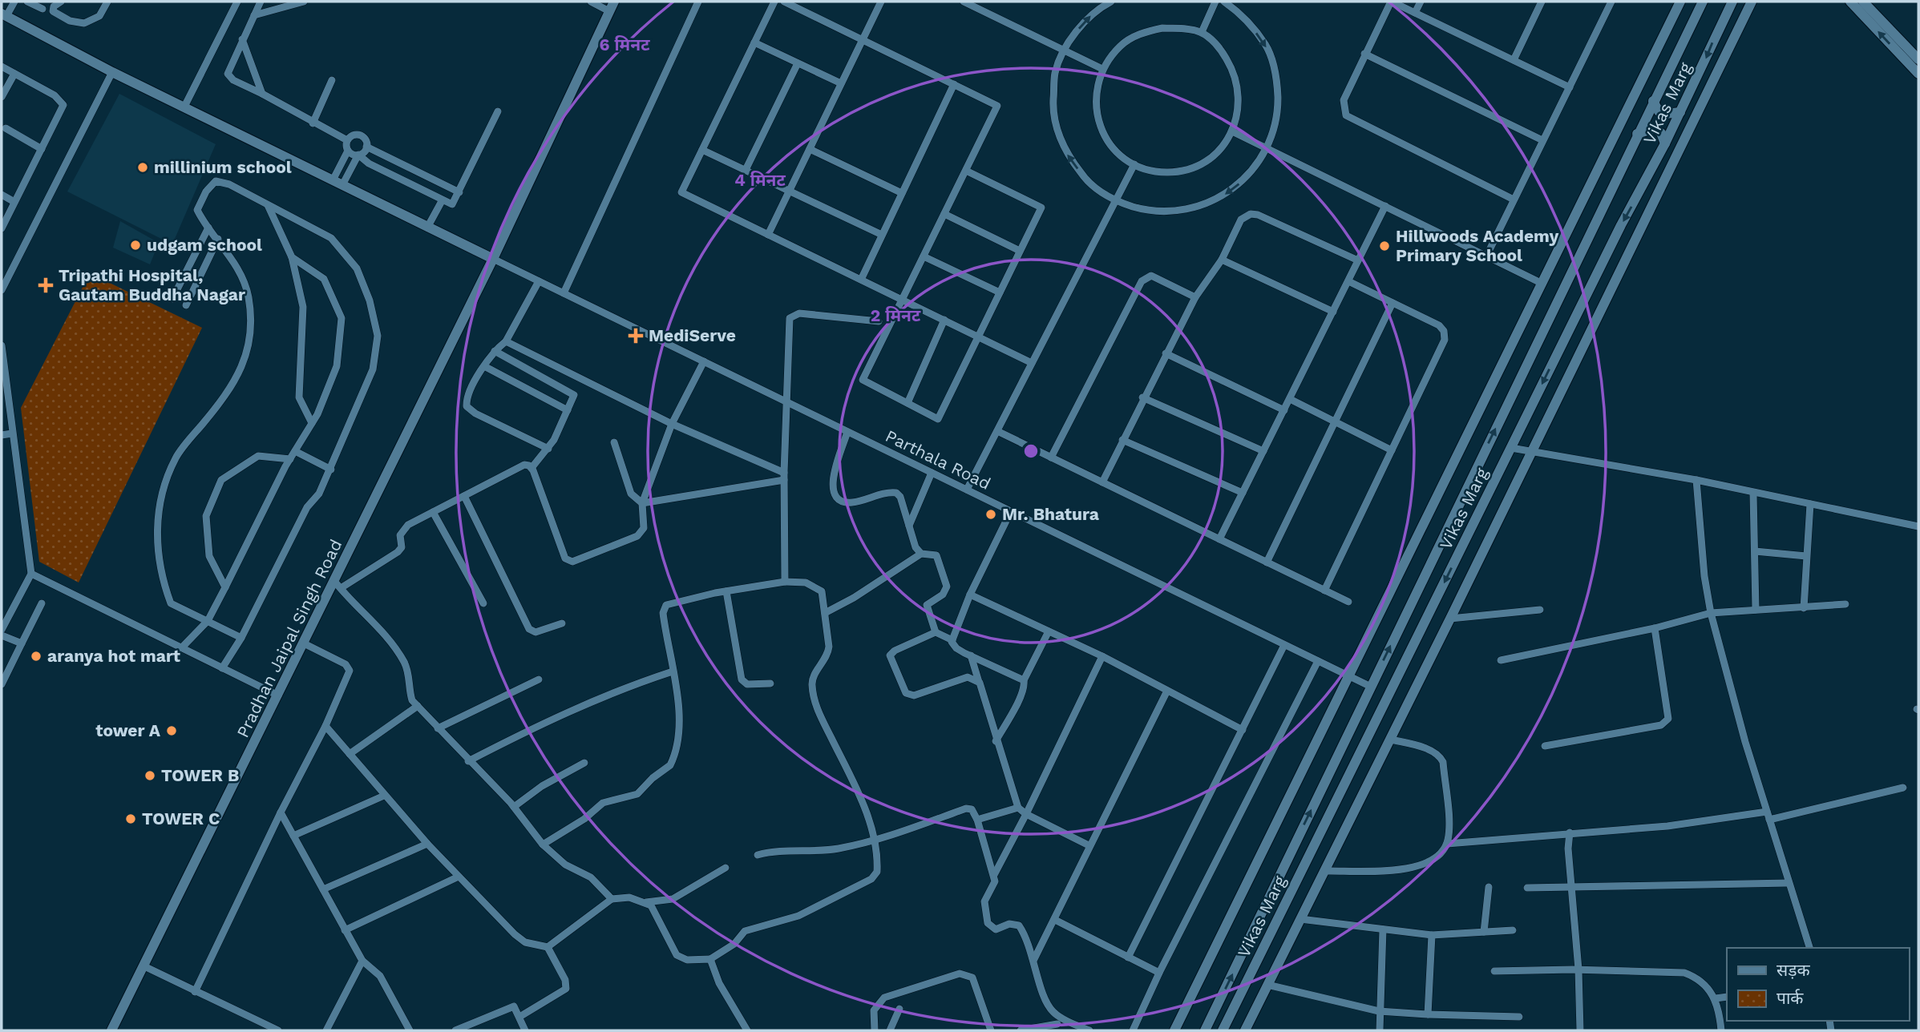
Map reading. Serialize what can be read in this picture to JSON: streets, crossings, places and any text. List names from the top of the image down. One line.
{"streets":{"street":["Vikas Marg","Parthala Road","Pradhan Jaipal Singh Road"]},"crossings":[["Vikas Marg","Parthala Road"],["Parthala Road","Pradhan Jaipal Singh Road"]],"places":{"other":["millinium school","udgam school","Hillwoods Academy Primary School","Mr. Bhatura","aranya hot mart","tower A","TOWER B","TOWER C"],"health":["Tripathi Hospital, Gautam Buddha Nagar","MediServe"]},"legend":["सड़क","पार्क"],"rings":["6 मिनट","4 मिनट","2 मिनट"]}
